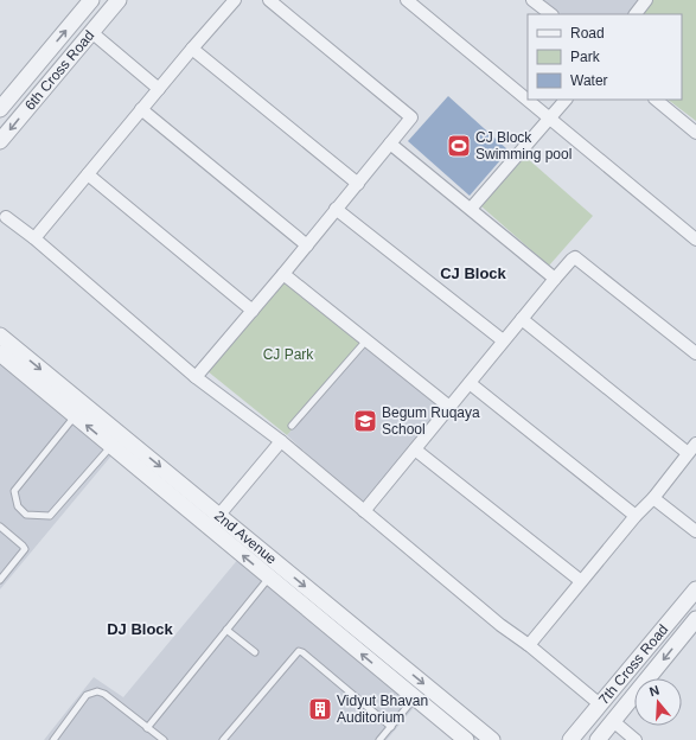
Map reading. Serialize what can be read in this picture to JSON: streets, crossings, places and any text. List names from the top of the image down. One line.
{"streets":{"street":["6th Cross Road","2nd Avenue","7th Cross Road"]},"districts":["CJ Block","DJ Block"],"parks":["CJ Park"],"places":{"sports":["CJ Block Swimming pool"],"school or university":["Begum Ruqaya School"],"building":["Vidyut Bhavan Auditorium"]},"legend":["Road","Park","Water"],"north":"top"}
